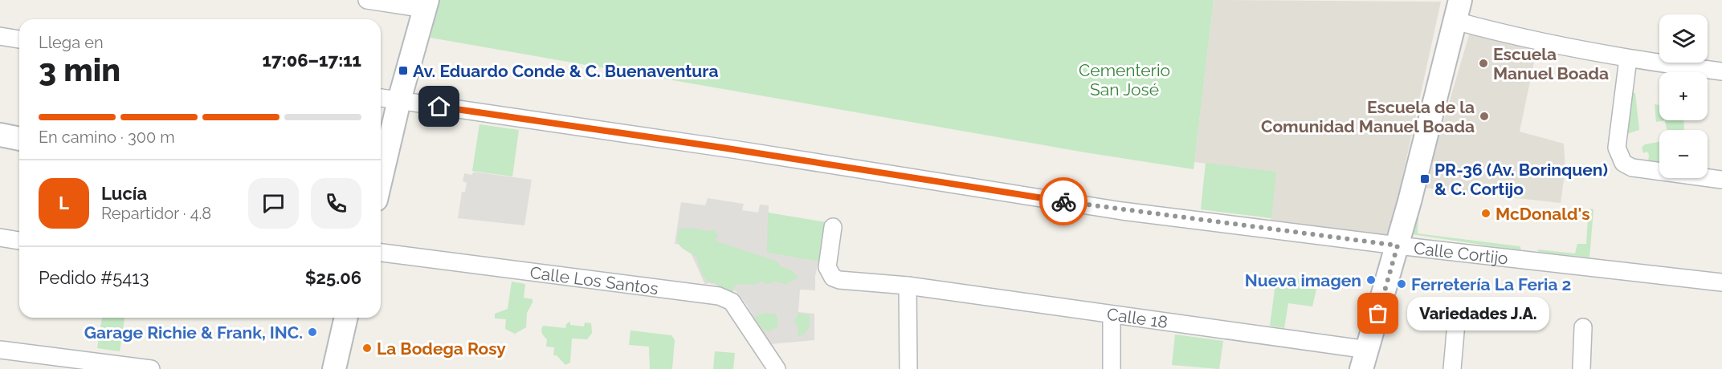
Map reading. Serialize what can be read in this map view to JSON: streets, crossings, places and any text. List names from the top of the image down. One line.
{"streets":{"street":["Calle Cortijo","Calle Los Santos","Calle 18"]},"parks":["Cementerio San José"],"places":{"other":["Escuela Manuel Boada","Escuela de la Comunidad Manuel Boada","McDonald's","Nueva imagen","Ferretería La Feria 2","Variedades J.A.","Garage Richie & Frank, INC.","La Bodega Rosy"],"transit":["Av. Eduardo Conde & C. Buenaventura","PR-36 (Av. Borinquen) & C. Cortijo"]},"page":{"map_buttons":["+","−"],"heading":["3 min","Llega en","17:06–17:11"],"panel":["Lucía","Repartidor · 4.8","Pedido #5413","$25.06"],"bar":"En camino · 300 m","round":"L","bubble":"Variedades J.A."}}
